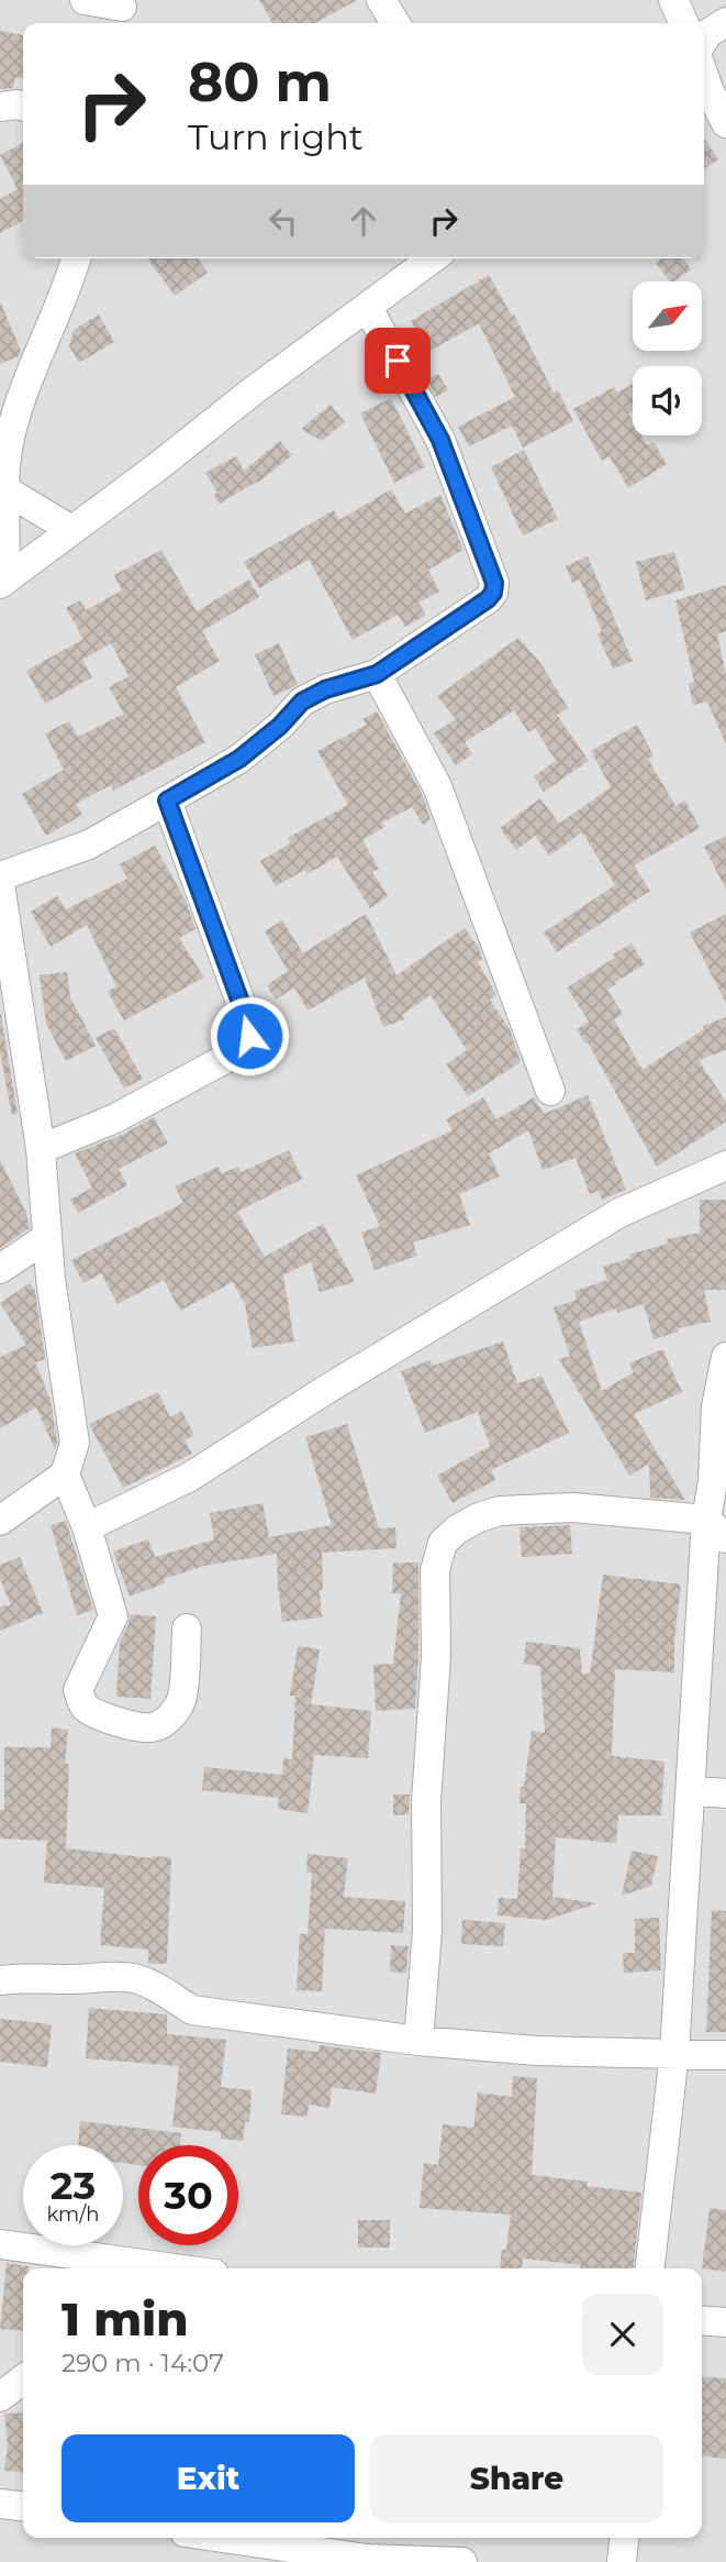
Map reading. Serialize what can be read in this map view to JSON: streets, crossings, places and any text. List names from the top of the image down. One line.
{"north":"top right","page":{"turn":["80 m","Turn right"],"speed":"23 km/h","limit":"30","heading":["1 min","290 m · 14:07"],"buttons":["Exit","Share"]}}
